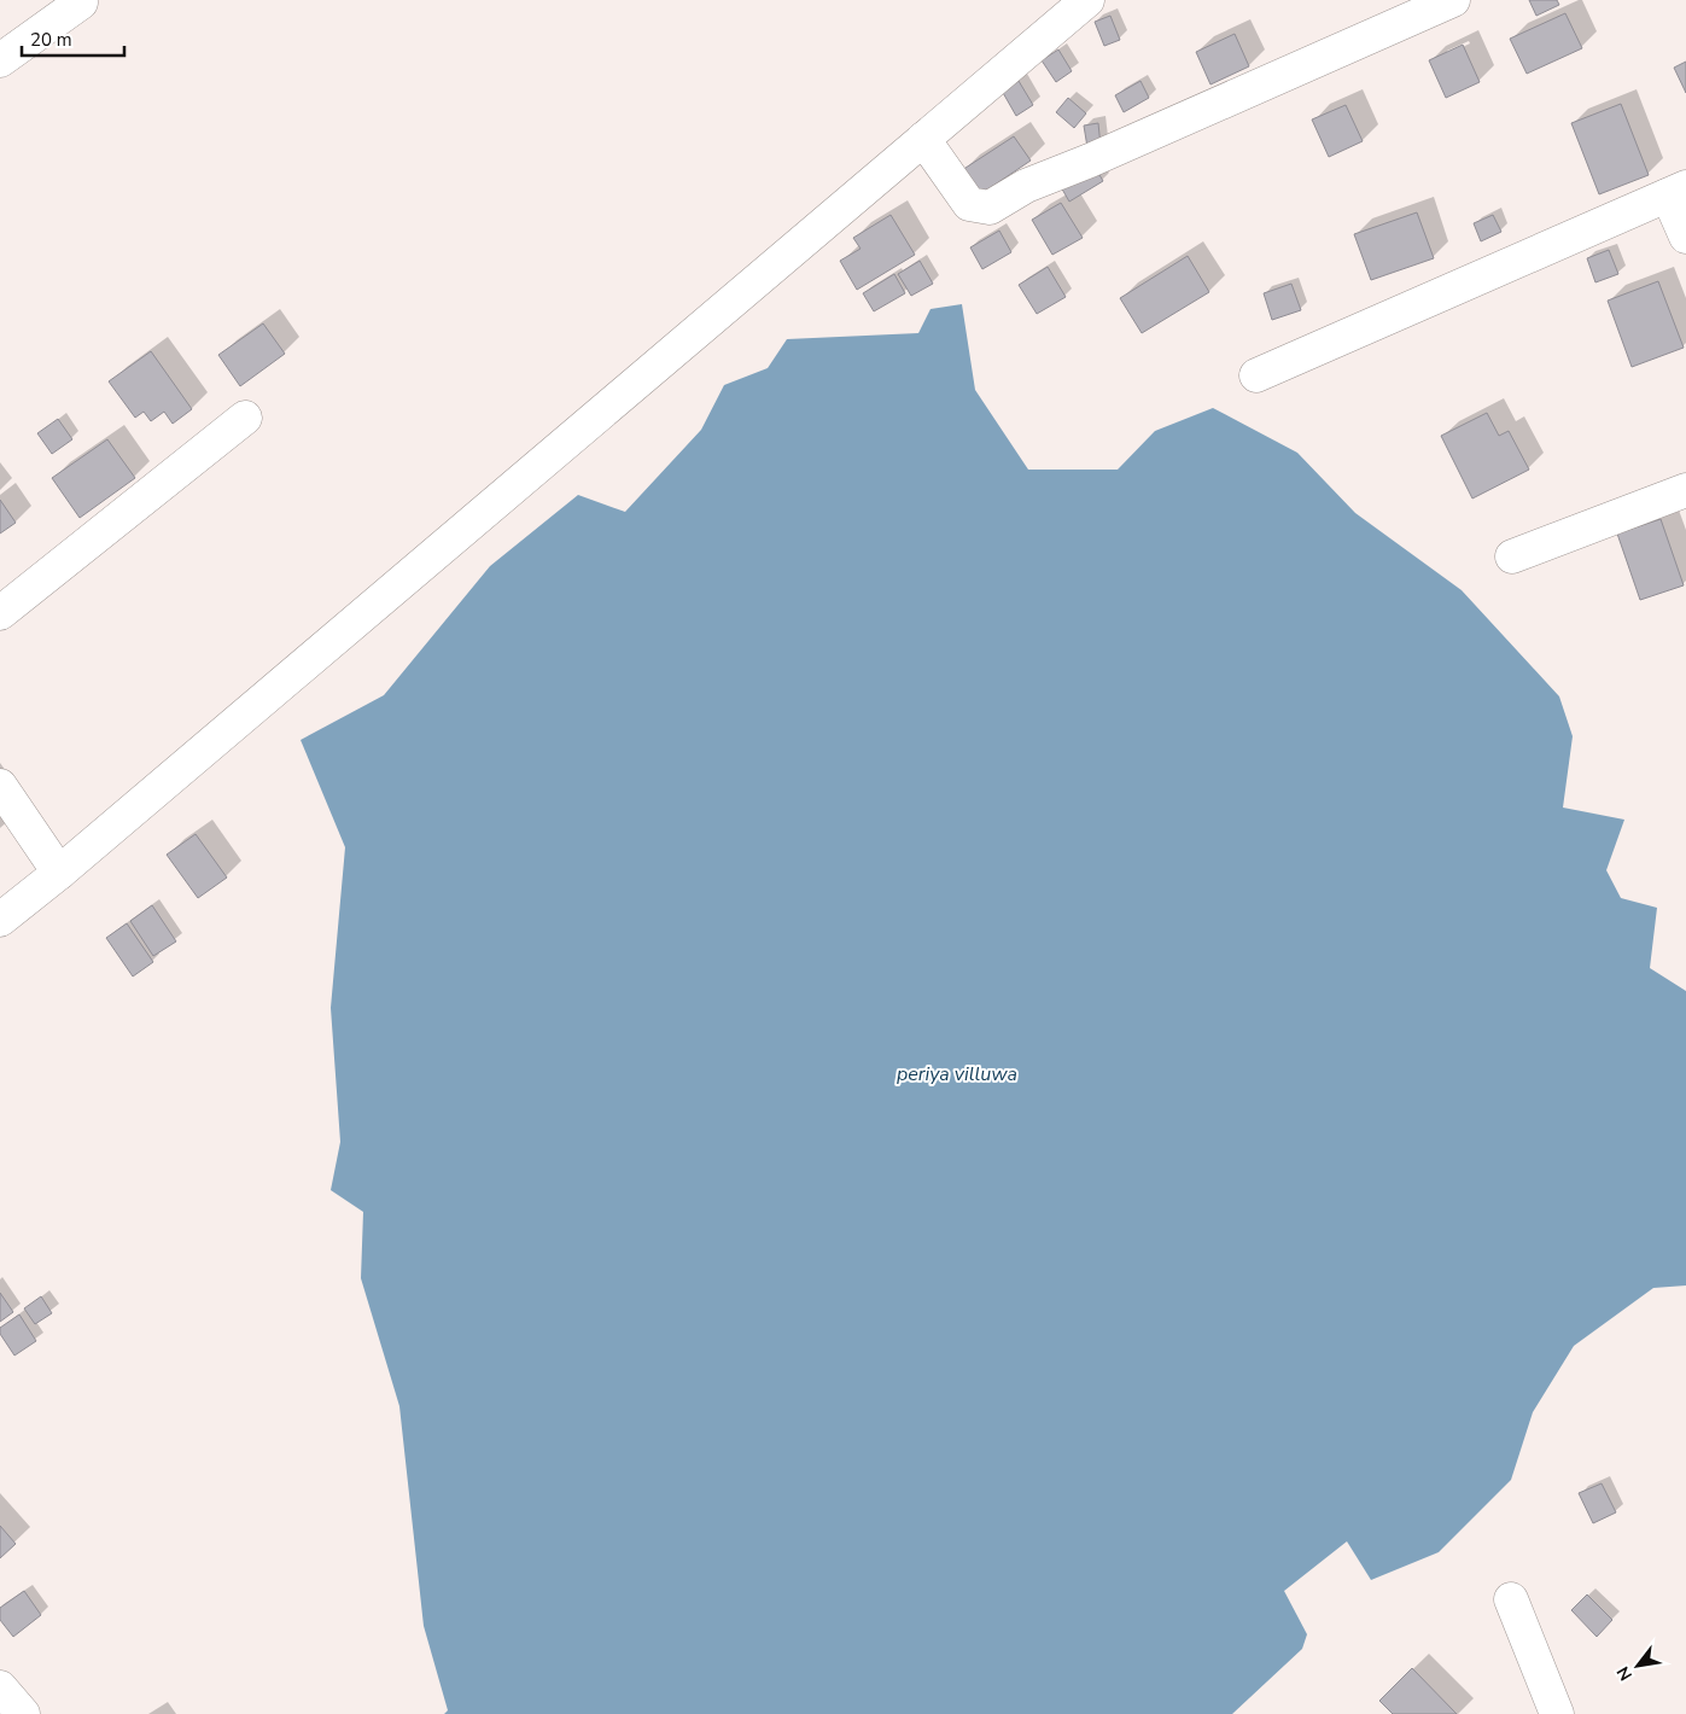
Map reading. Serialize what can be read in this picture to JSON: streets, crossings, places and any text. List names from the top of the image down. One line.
{"water":["periya villuwa"],"scale_bar":"20 m","north":"bottom left"}
